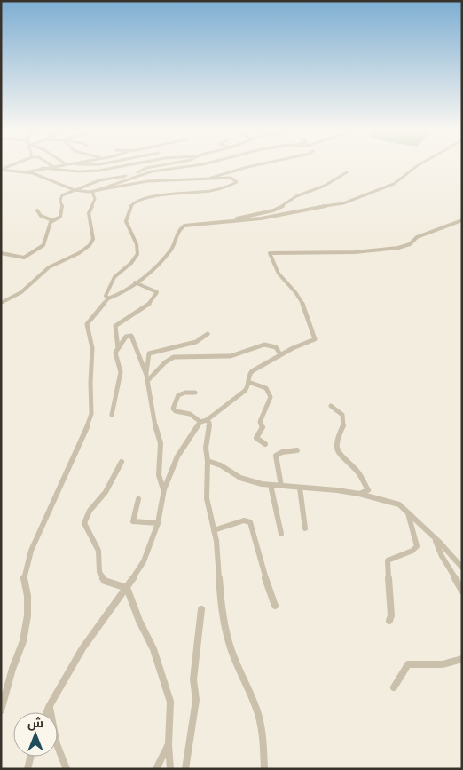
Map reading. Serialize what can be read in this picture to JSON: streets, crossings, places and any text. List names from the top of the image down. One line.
{"north":"top"}
